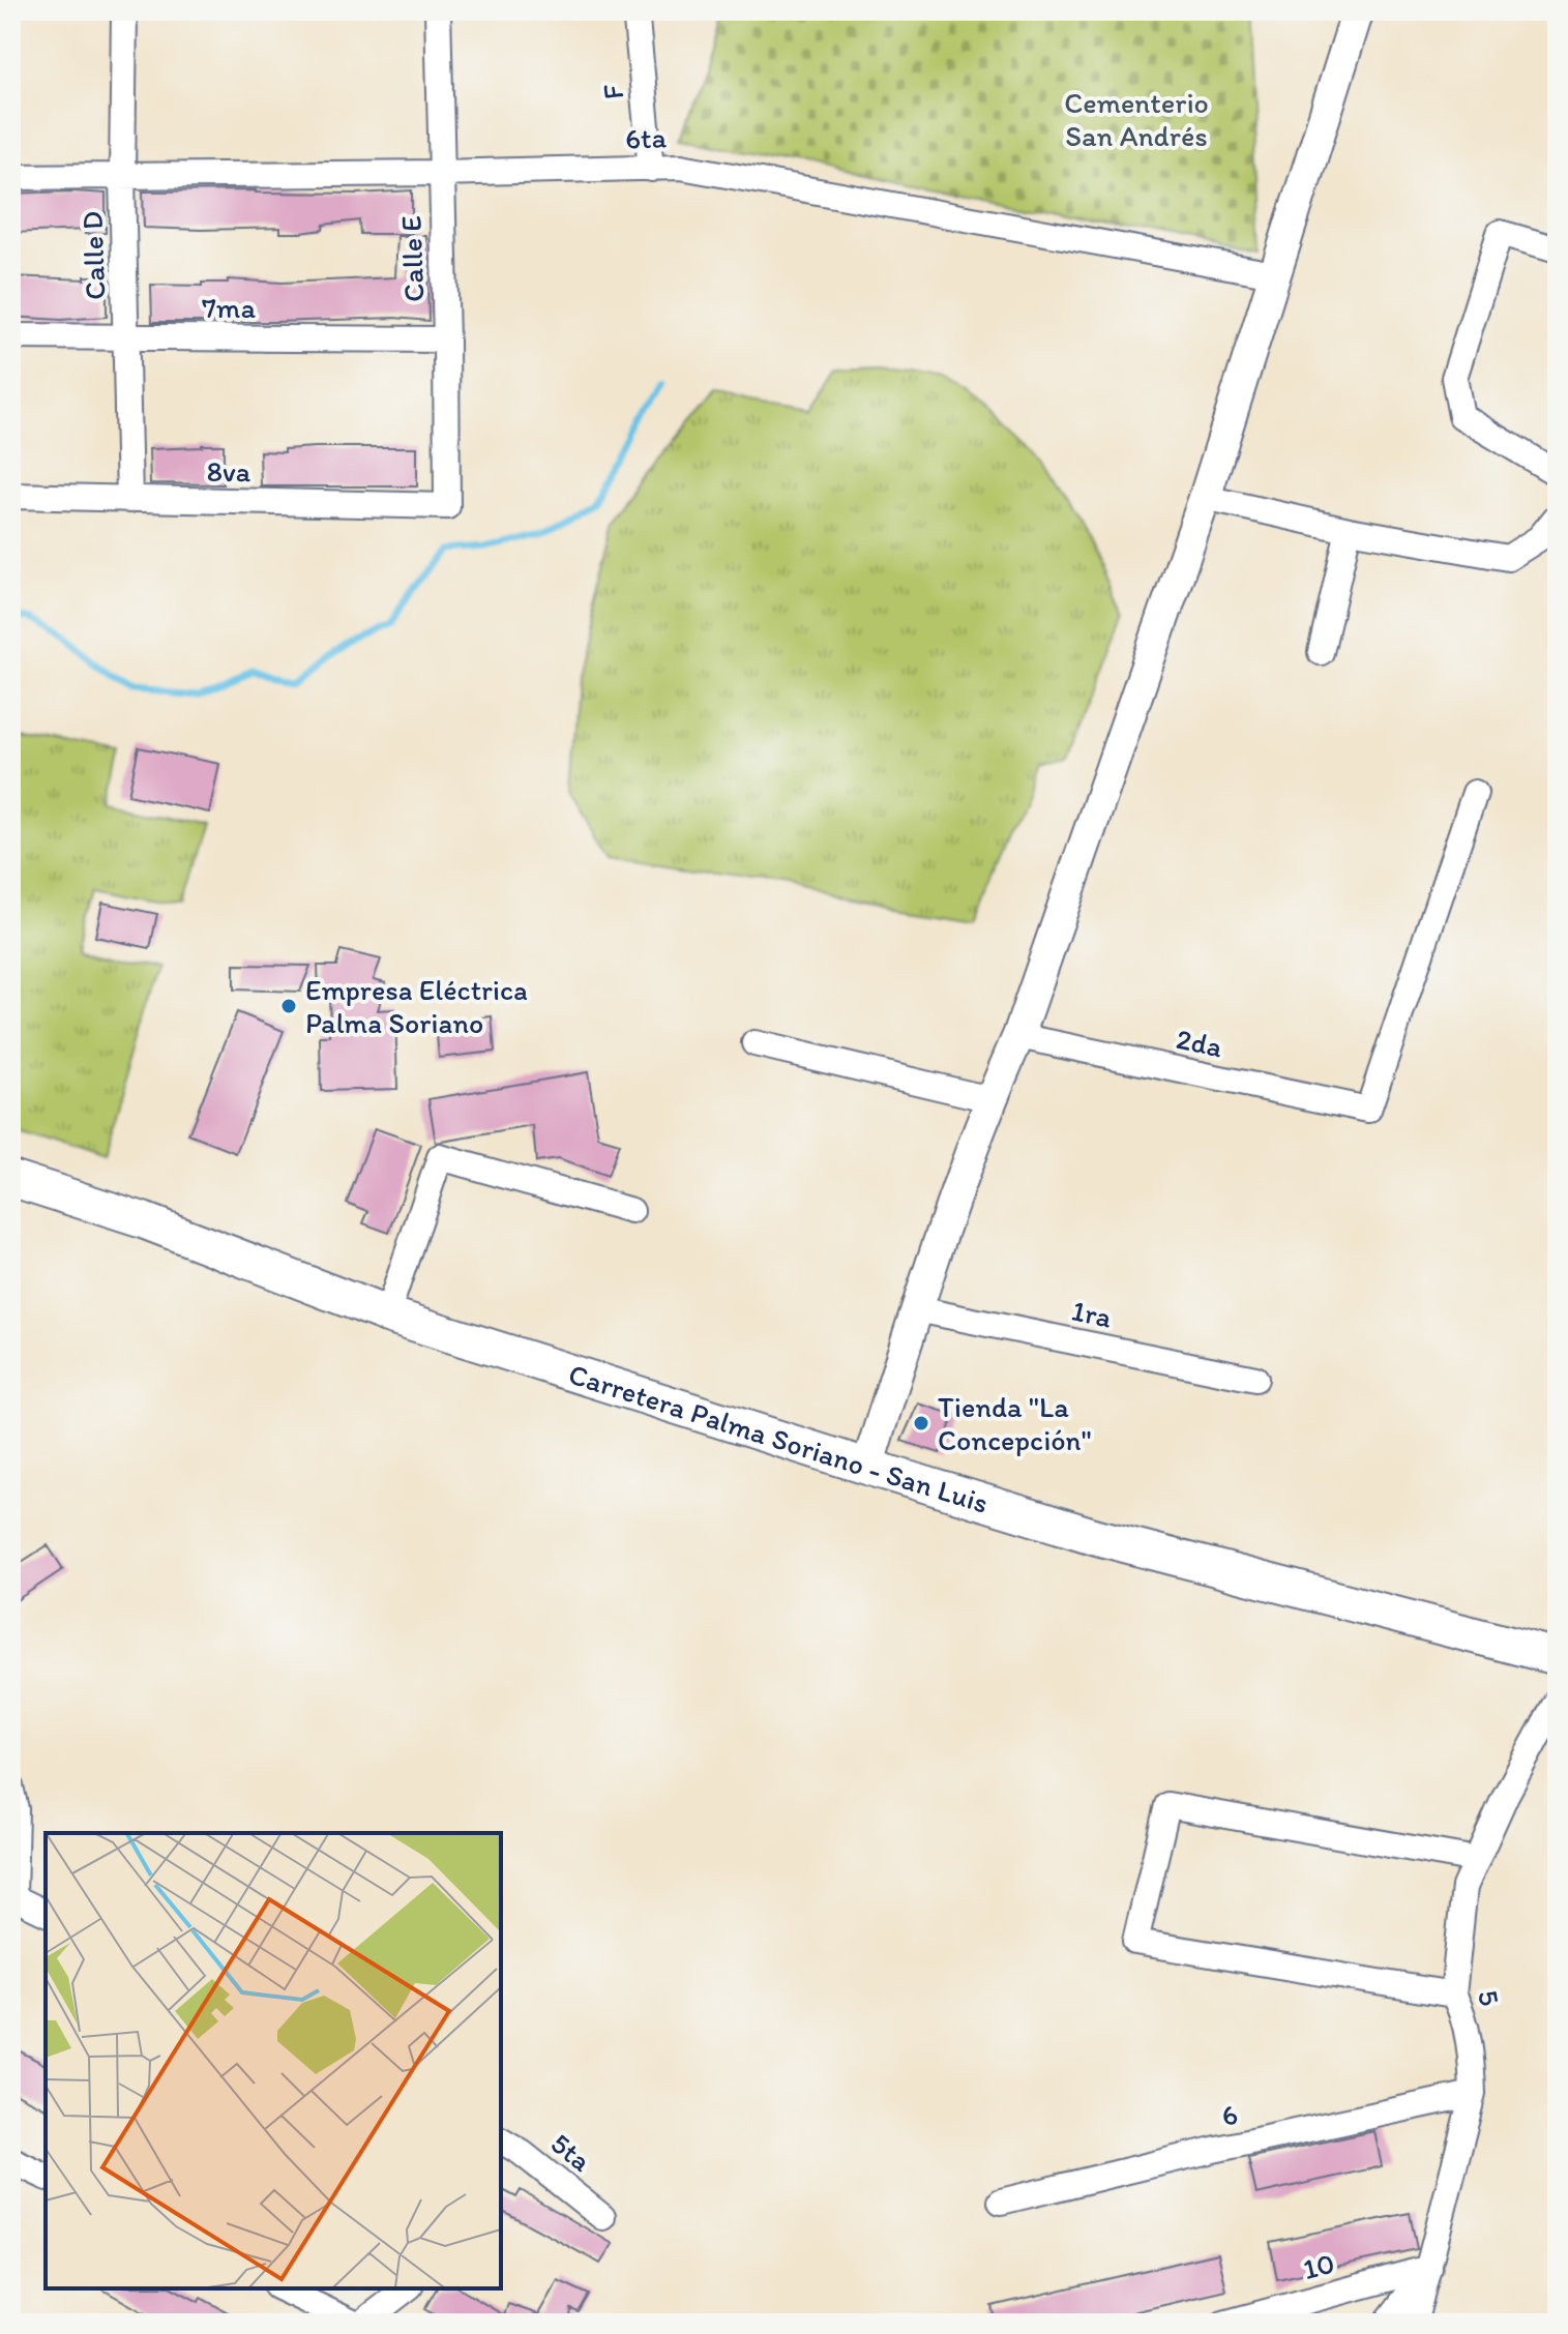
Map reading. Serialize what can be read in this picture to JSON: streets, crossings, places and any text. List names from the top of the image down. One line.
{"streets":{"main road":["Carretera Palma Soriano - San Luis"],"street":["F","6ta","Calle D","Calle E","7ma","8va","2da","1ra","5","6","5ta","10"]},"crossings":[["F","6ta"],["6ta","Calle D"],["6ta","Calle E"],["Calle D","7ma"],["Calle D","8va"],["Calle E","7ma"],["Calle E","8va"],["5","6"],["5","10"]],"parks":["Cementerio San Andrés"],"places":["Empresa Eléctrica Palma Soriano","Tienda \"La Concepción\""]}
